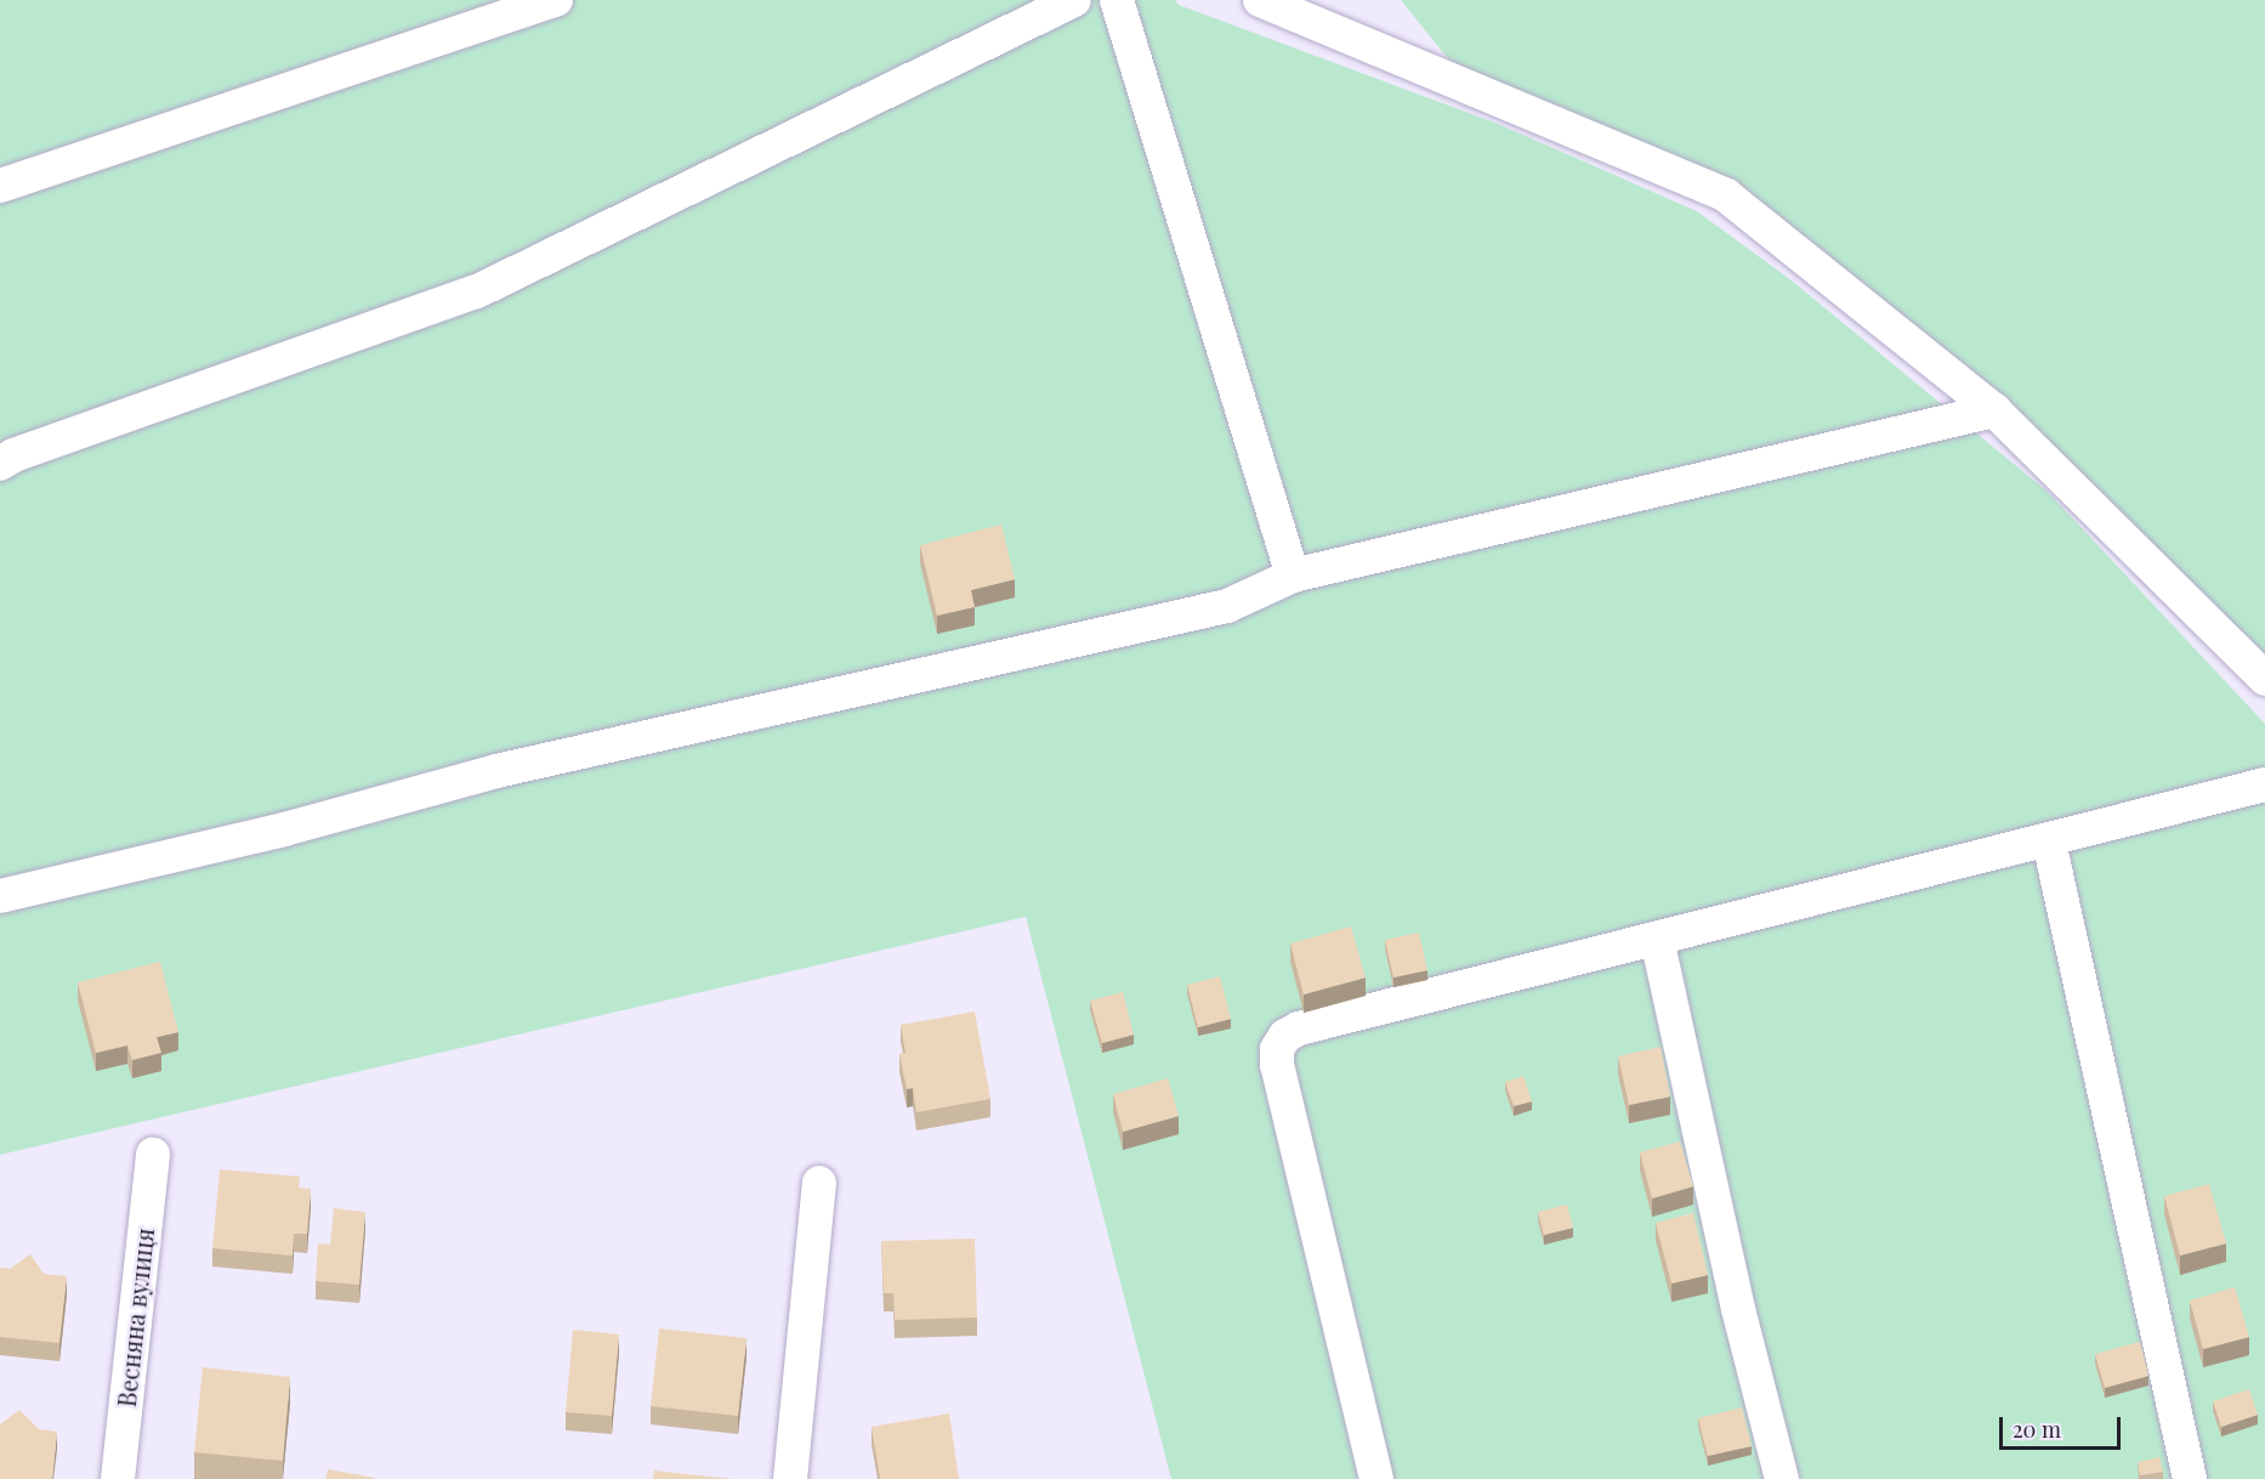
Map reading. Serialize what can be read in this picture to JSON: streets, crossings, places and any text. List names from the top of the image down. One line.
{"streets":{"street":["Весняна вулиця"]},"scale_bar":"20 m"}
